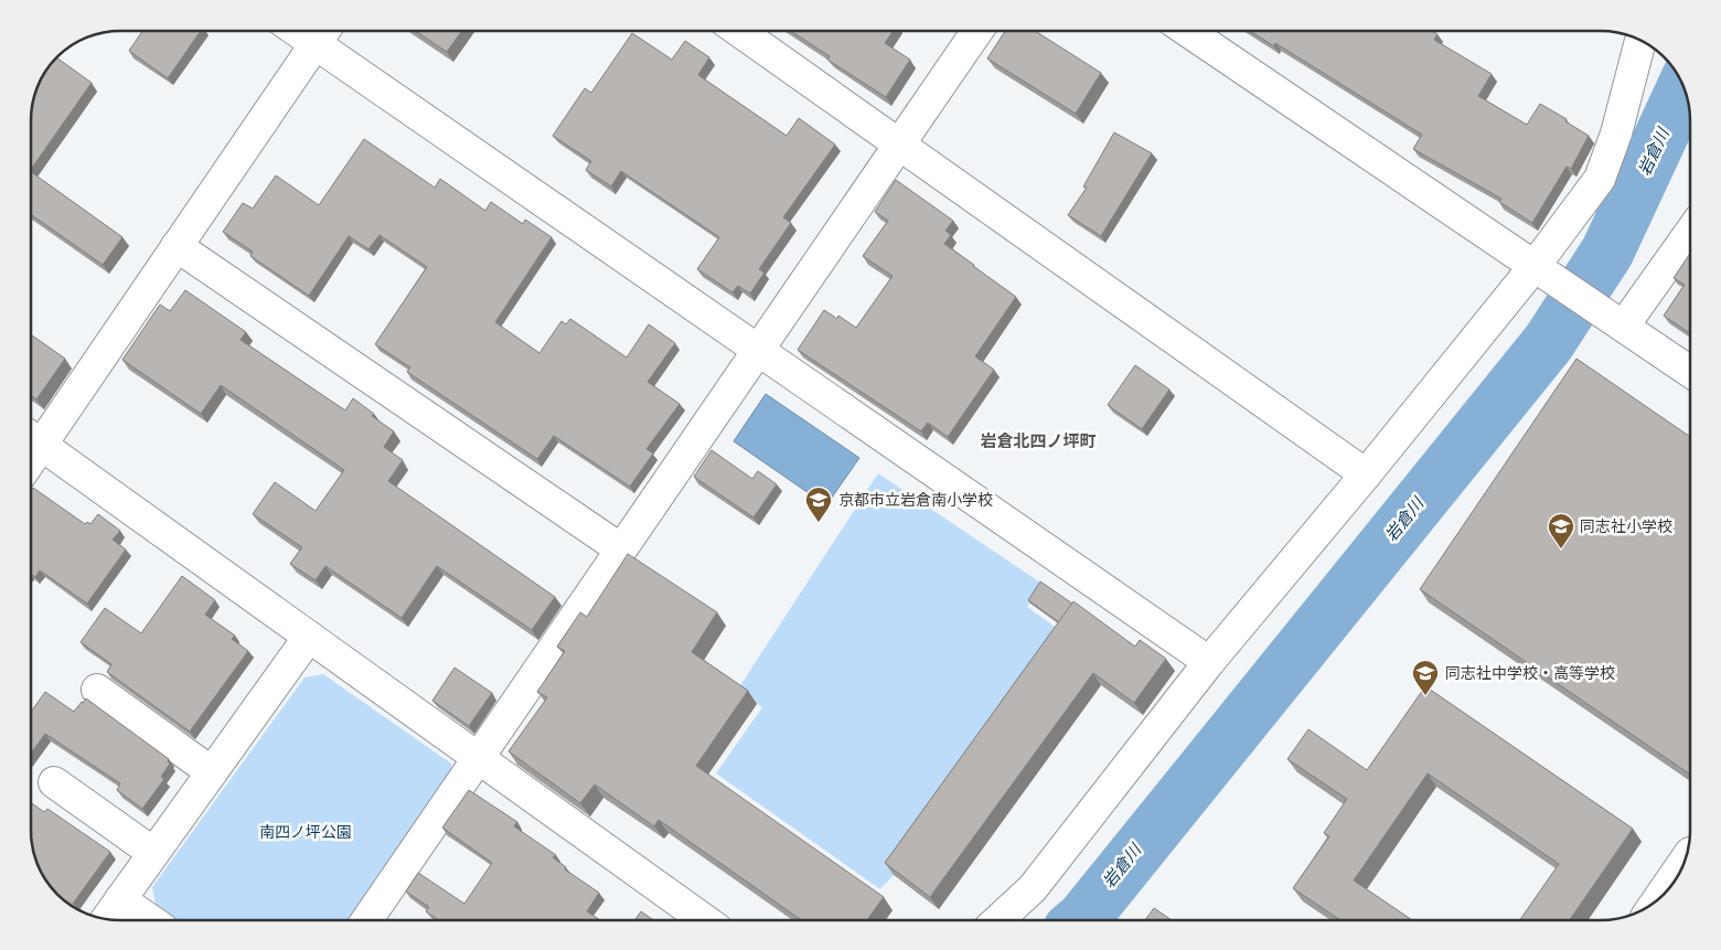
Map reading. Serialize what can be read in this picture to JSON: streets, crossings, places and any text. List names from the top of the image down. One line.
{"districts":["岩倉北四ノ坪町"],"water":["岩倉川"],"parks":["南四ノ坪公園"],"places":{"school or university":["京都市立岩倉南小学校","同志社小学校","同志社中学校・高等学校"]}}
